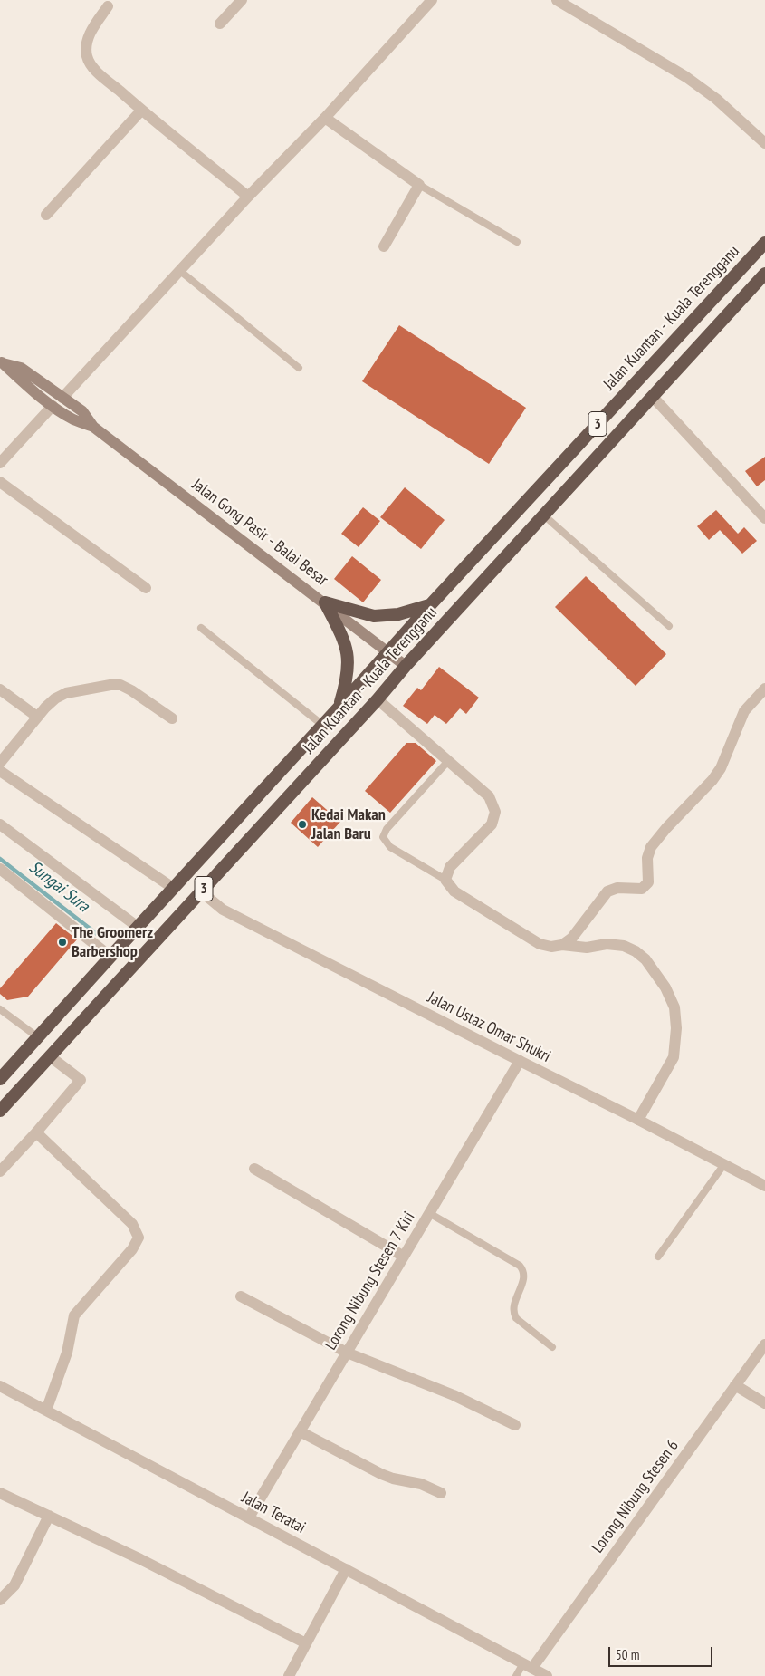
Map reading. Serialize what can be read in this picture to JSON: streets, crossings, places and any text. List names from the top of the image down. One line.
{"streets":{"highway":["Jalan Kuantan - Kuala Terengganu","3"],"main road":["Jalan Gong Pasir - Balai Besar"],"street":["Jalan Ustaz Omar Shukri","Lorong Nibung Stesen 7 Kiri","Lorong Nibung Stesen 6","Jalan Teratai"]},"crossings":[["Jalan Kuantan - Kuala Terengganu","Jalan Gong Pasir - Balai Besar"],["Jalan Kuantan - Kuala Terengganu","Jalan Ustaz Omar Shukri"],["Jalan Ustaz Omar Shukri","Lorong Nibung Stesen 7 Kiri"],["Lorong Nibung Stesen 7 Kiri","Jalan Teratai"],["Lorong Nibung Stesen 6","Jalan Teratai"]],"water":["Sungai Sura"],"places":["Kedai Makan Jalan Baru","The Groomerz Barbershop"],"scale_bar":"50 m"}
